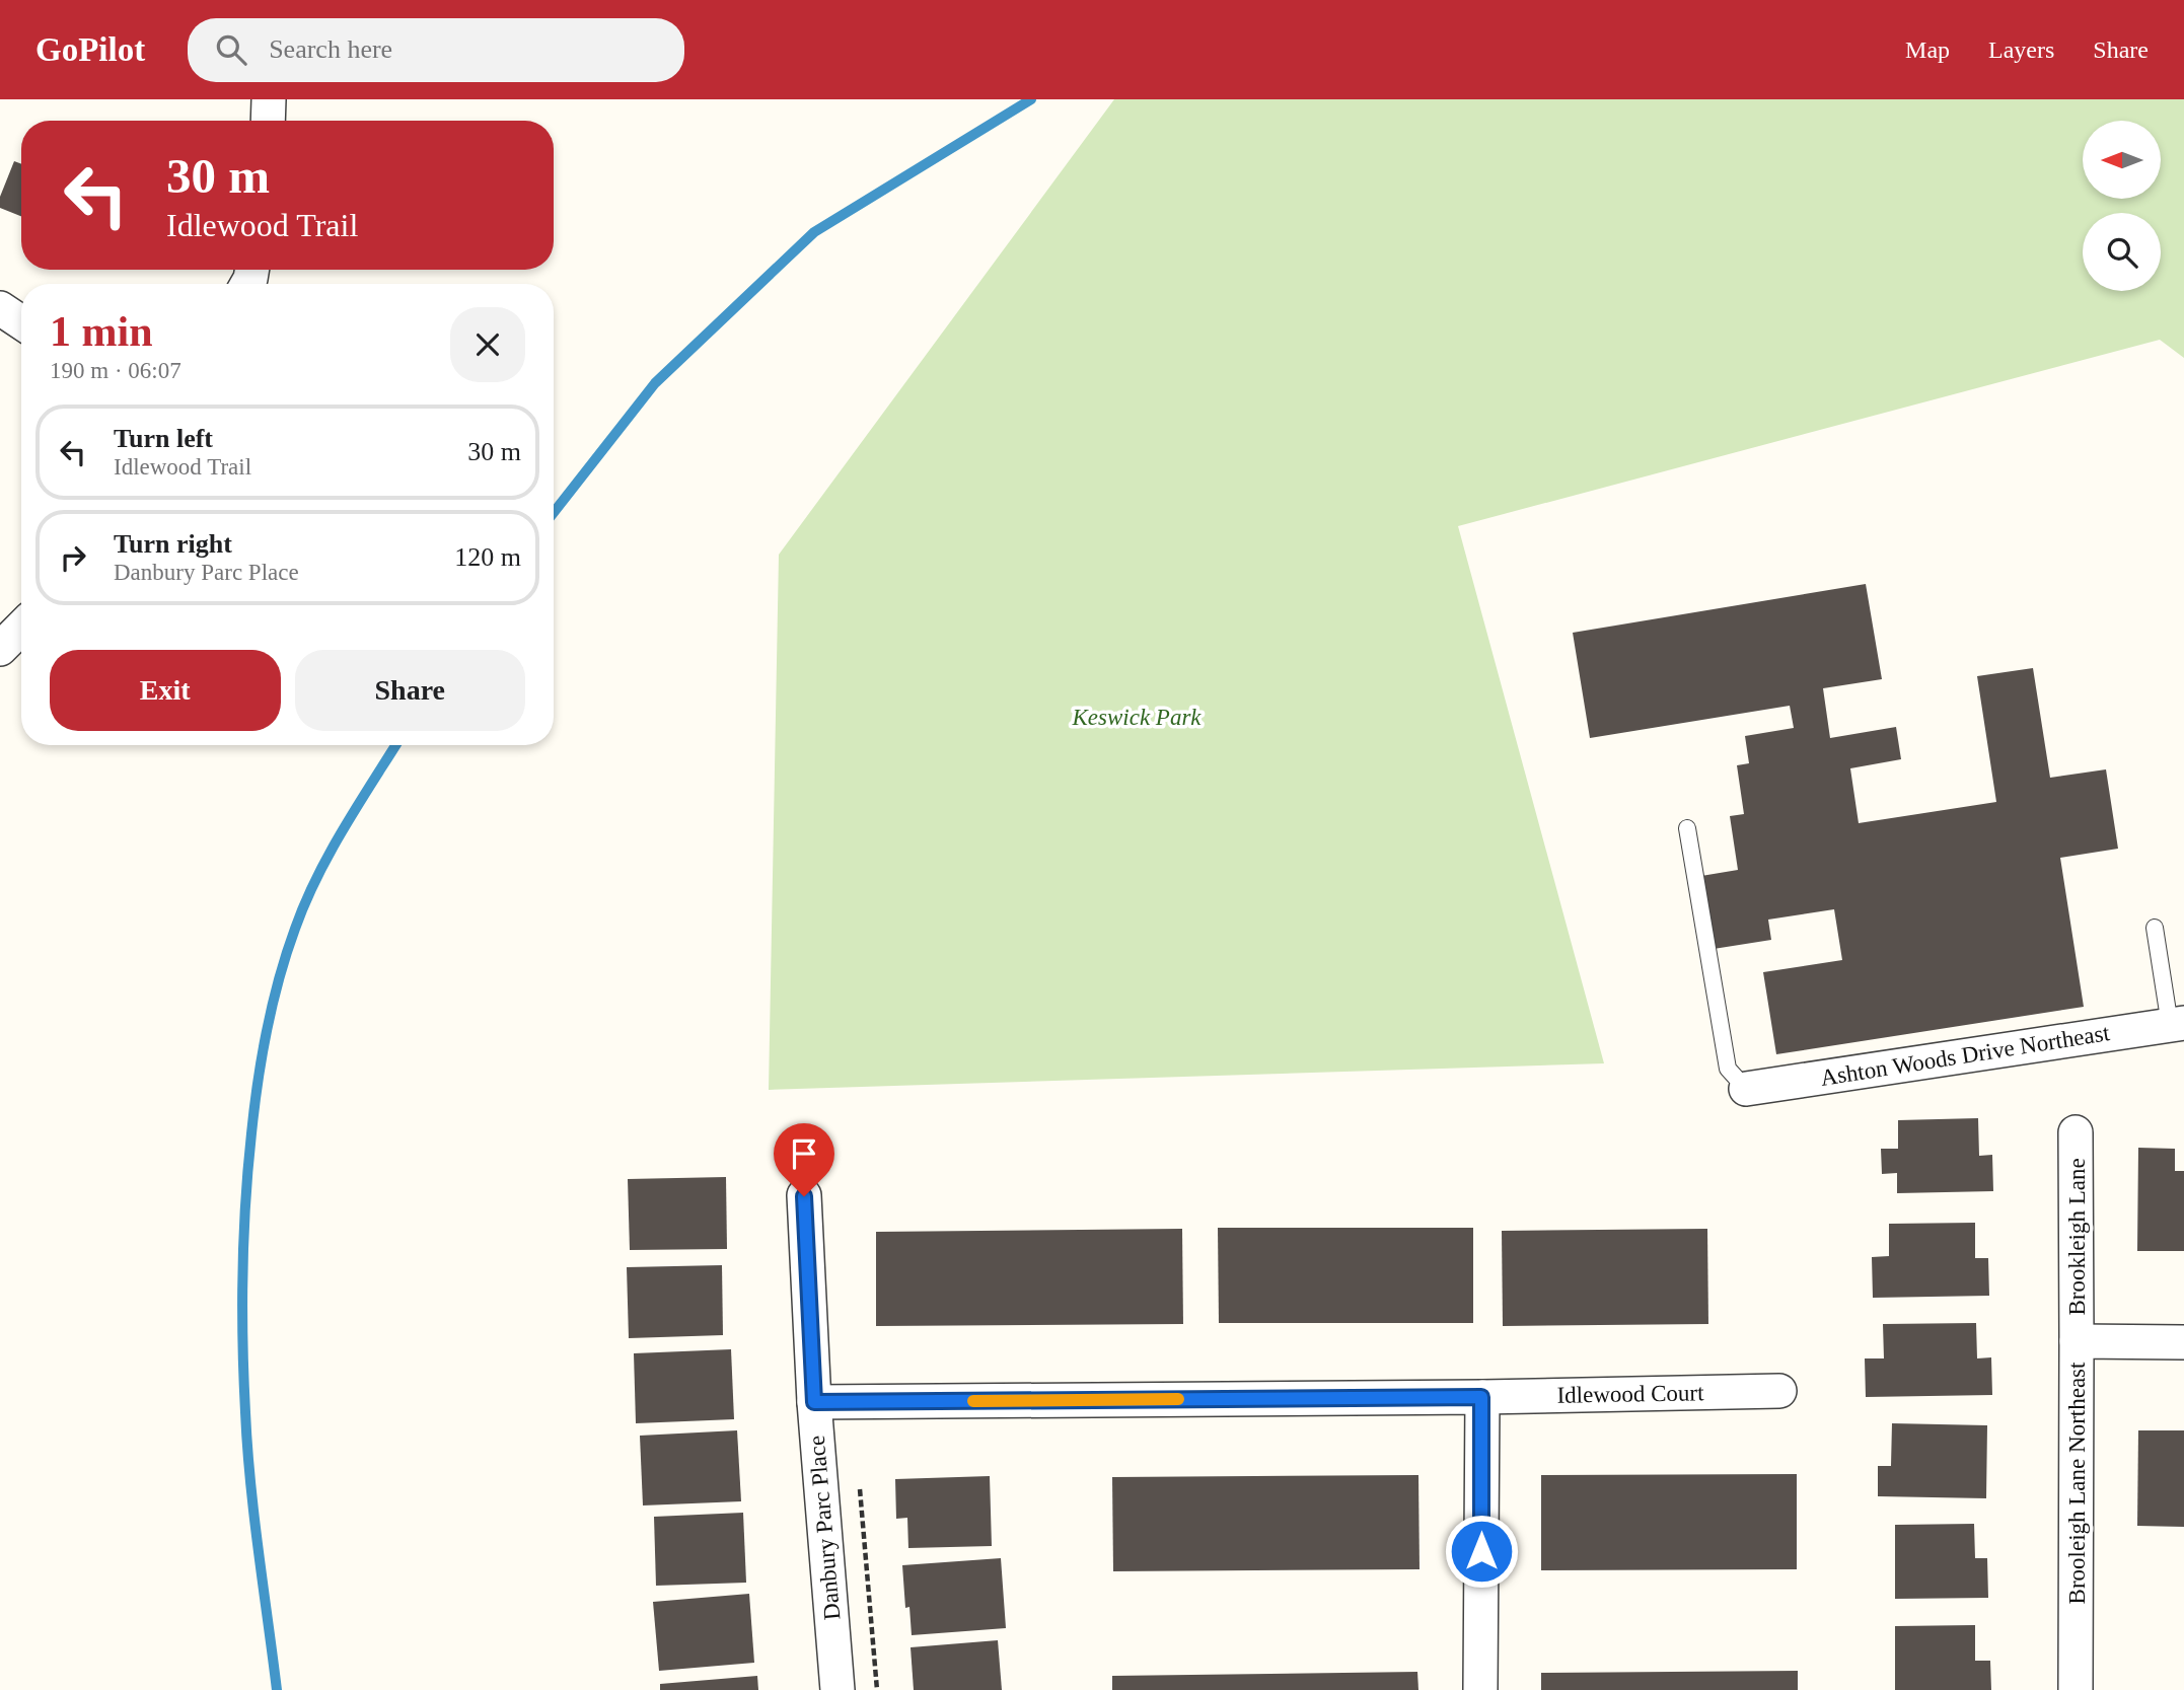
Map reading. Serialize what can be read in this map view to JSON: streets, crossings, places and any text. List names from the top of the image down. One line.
{"streets":{"street":["Ashton Woods Drive Northeast","Brookleigh Lane","Idlewood Court","Brooleigh Lane Northeast","Danbury Parc Place"]},"crossings":[["Brookleigh Lane","Brooleigh Lane Northeast"],["Idlewood Court","Danbury Parc Place"]],"parks":["Keswick Park"],"north":"left","page":{"header":"GoPilot","search":"Search here","nav":["Map","Layers","Share"],"turn":["30 m","Idlewood Trail"],"heading":["1 min","190 m · 06:07"],"list":[{"name":"Turn left","note":"Idlewood Trail","value":"30 m"},{"name":"Turn right","note":"Danbury Parc Place","value":"120 m"}],"buttons":["Exit","Share"]}}
